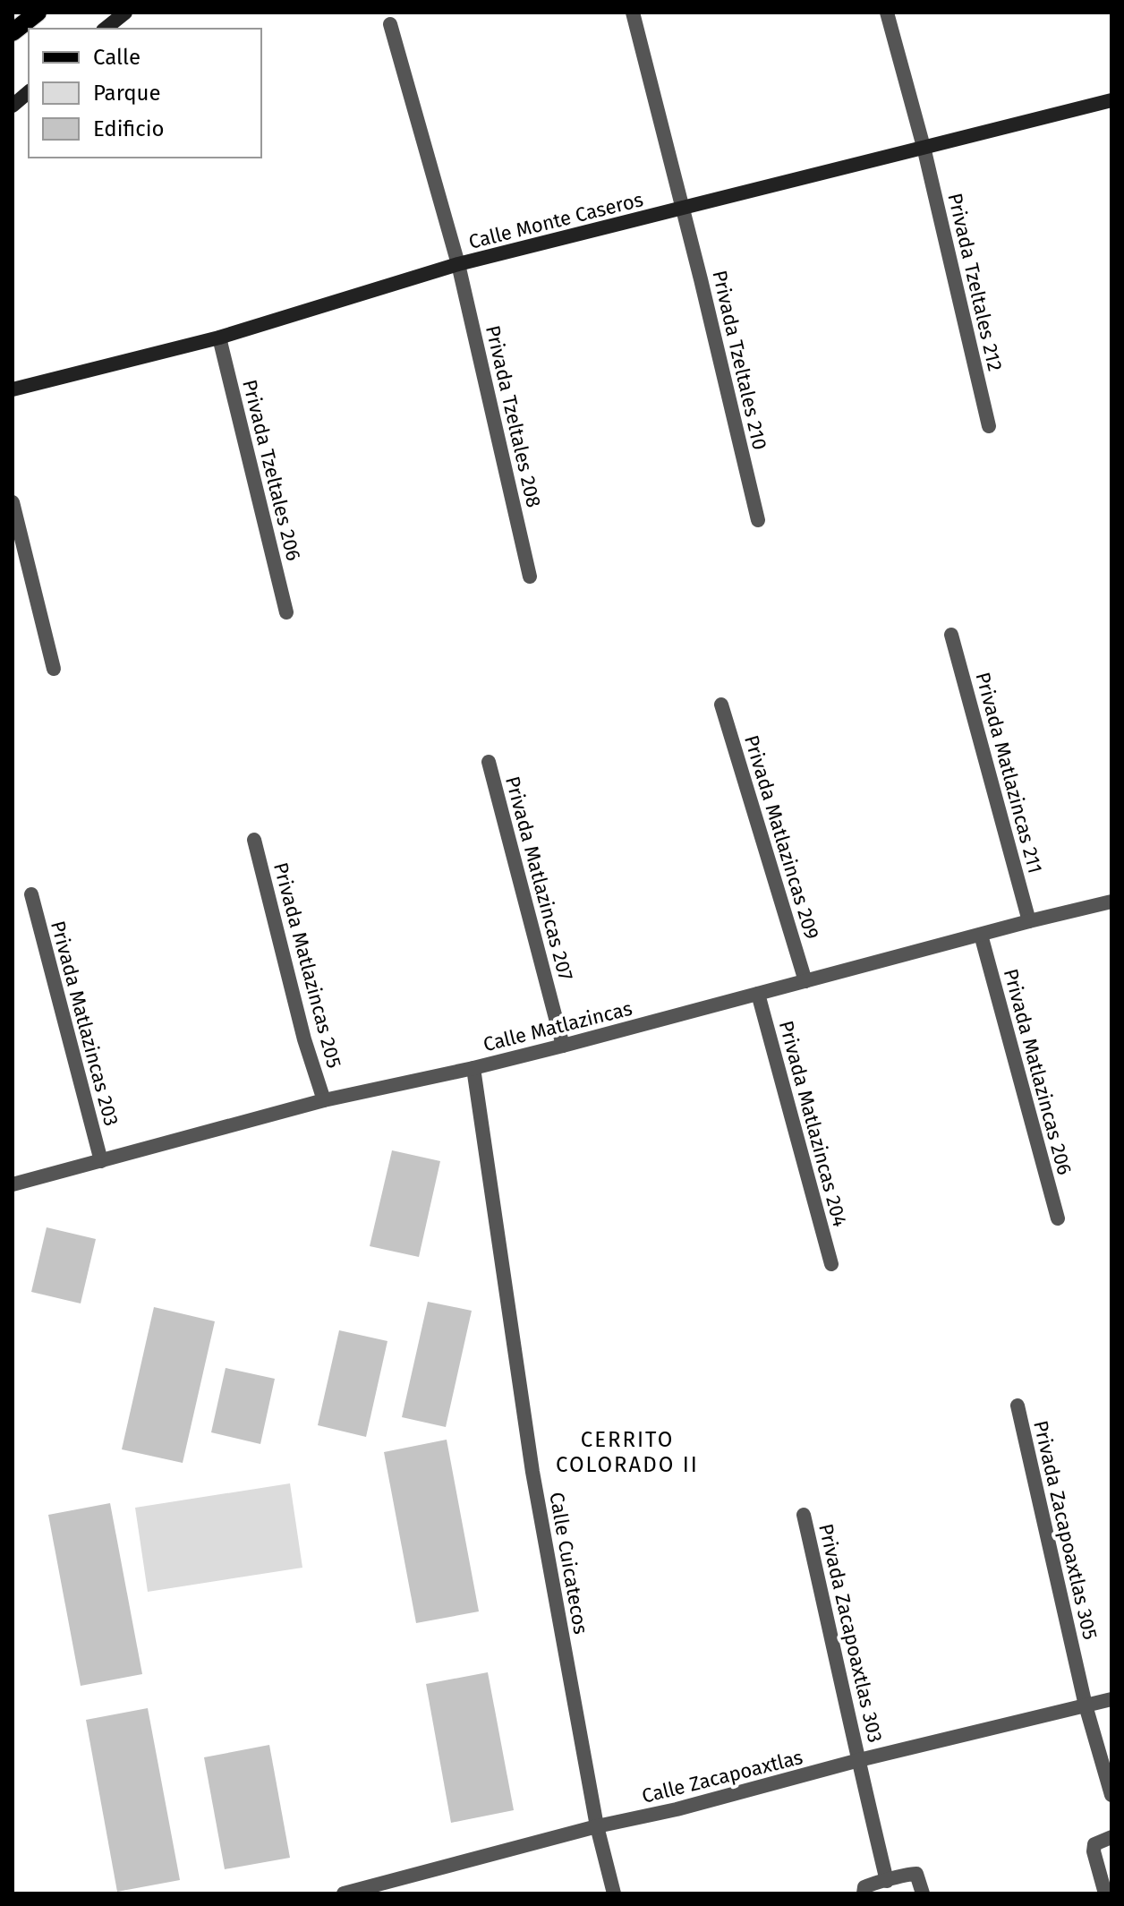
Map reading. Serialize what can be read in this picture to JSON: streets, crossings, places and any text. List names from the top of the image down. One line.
{"streets":{"street":["Calle Monte Caseros","Privada Tzeltales 212","Privada Tzeltales 210","Privada Tzeltales 208","Privada Tzeltales 206","Privada Matlazincas 211","Privada Matlazincas 209","Privada Matlazincas 207","Privada Matlazincas 205","Privada Matlazincas 203","Calle Matlazincas","Privada Matlazincas 206","Privada Matlazincas 204","Privada Zacapoaxtlas 305","Calle Cuicatecos","Privada Zacapoaxtlas 303","Calle Zacapoaxtlas"]},"crossings":[["Calle Monte Caseros","Privada Tzeltales 212"],["Calle Monte Caseros","Privada Tzeltales 210"],["Calle Monte Caseros","Privada Tzeltales 208"],["Calle Monte Caseros","Privada Tzeltales 206"],["Privada Matlazincas 211","Calle Matlazincas"],["Privada Matlazincas 209","Calle Matlazincas"],["Privada Matlazincas 207","Calle Matlazincas"],["Privada Matlazincas 205","Calle Matlazincas"],["Privada Matlazincas 203","Calle Matlazincas"],["Calle Matlazincas","Privada Matlazincas 206"],["Calle Matlazincas","Privada Matlazincas 204"],["Calle Matlazincas","Calle Cuicatecos"],["Privada Zacapoaxtlas 305","Calle Zacapoaxtlas"],["Calle Cuicatecos","Calle Zacapoaxtlas"],["Privada Zacapoaxtlas 303","Calle Zacapoaxtlas"]],"districts":["CERRITO COLORADO II"],"legend":["Calle","Parque","Edificio"]}
